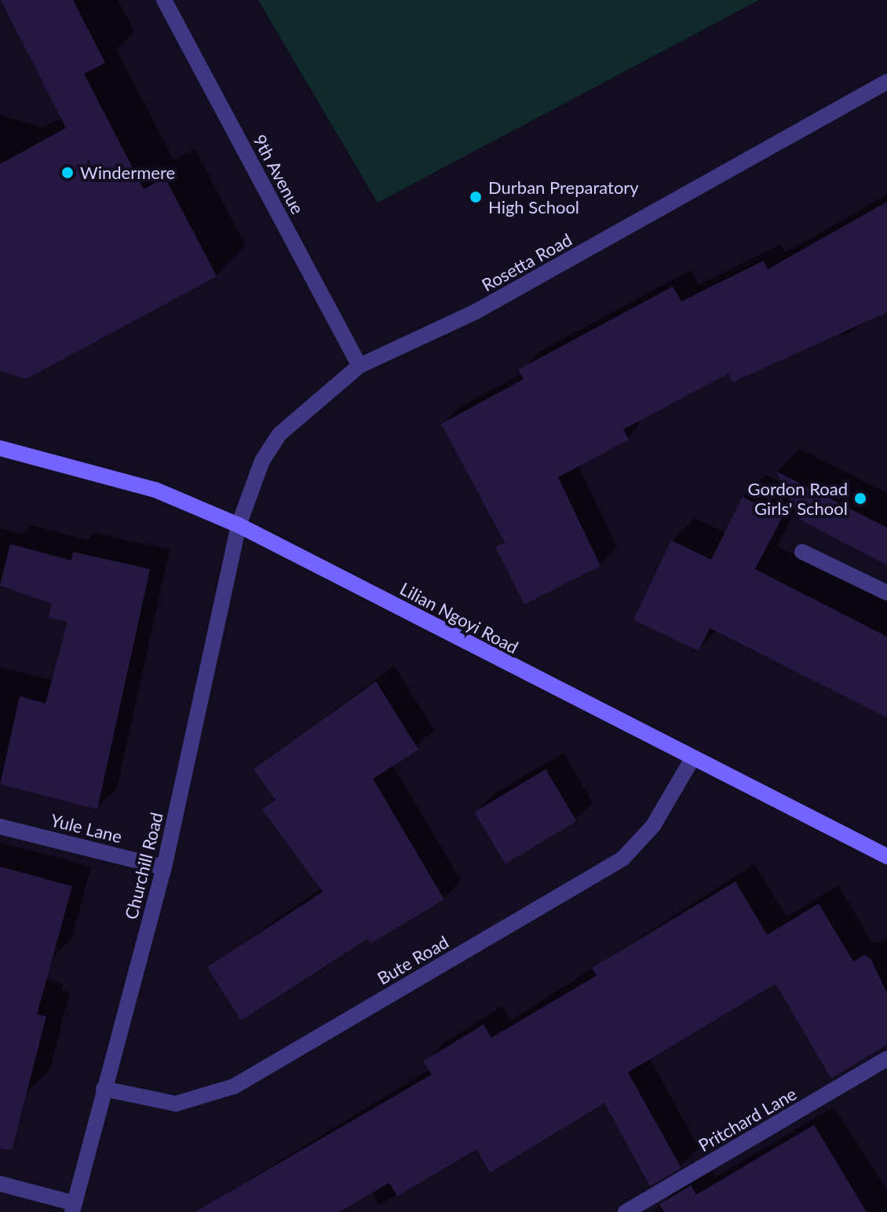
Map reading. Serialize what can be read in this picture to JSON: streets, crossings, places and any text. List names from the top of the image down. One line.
{"streets":{"street":["9th Avenue","Rosetta Road","Lilian Ngoyi Road","Yule Lane","Churchill Road","Bute Road","Pritchard Lane"]},"crossings":[["9th Avenue","Rosetta Road"],["Rosetta Road","Lilian Ngoyi Road"],["Rosetta Road","Churchill Road"],["Lilian Ngoyi Road","Churchill Road"],["Lilian Ngoyi Road","Bute Road"],["Yule Lane","Churchill Road"],["Churchill Road","Bute Road"]],"places":["Windermere","Durban Preparatory High School","Gordon Road Girls' School"]}
